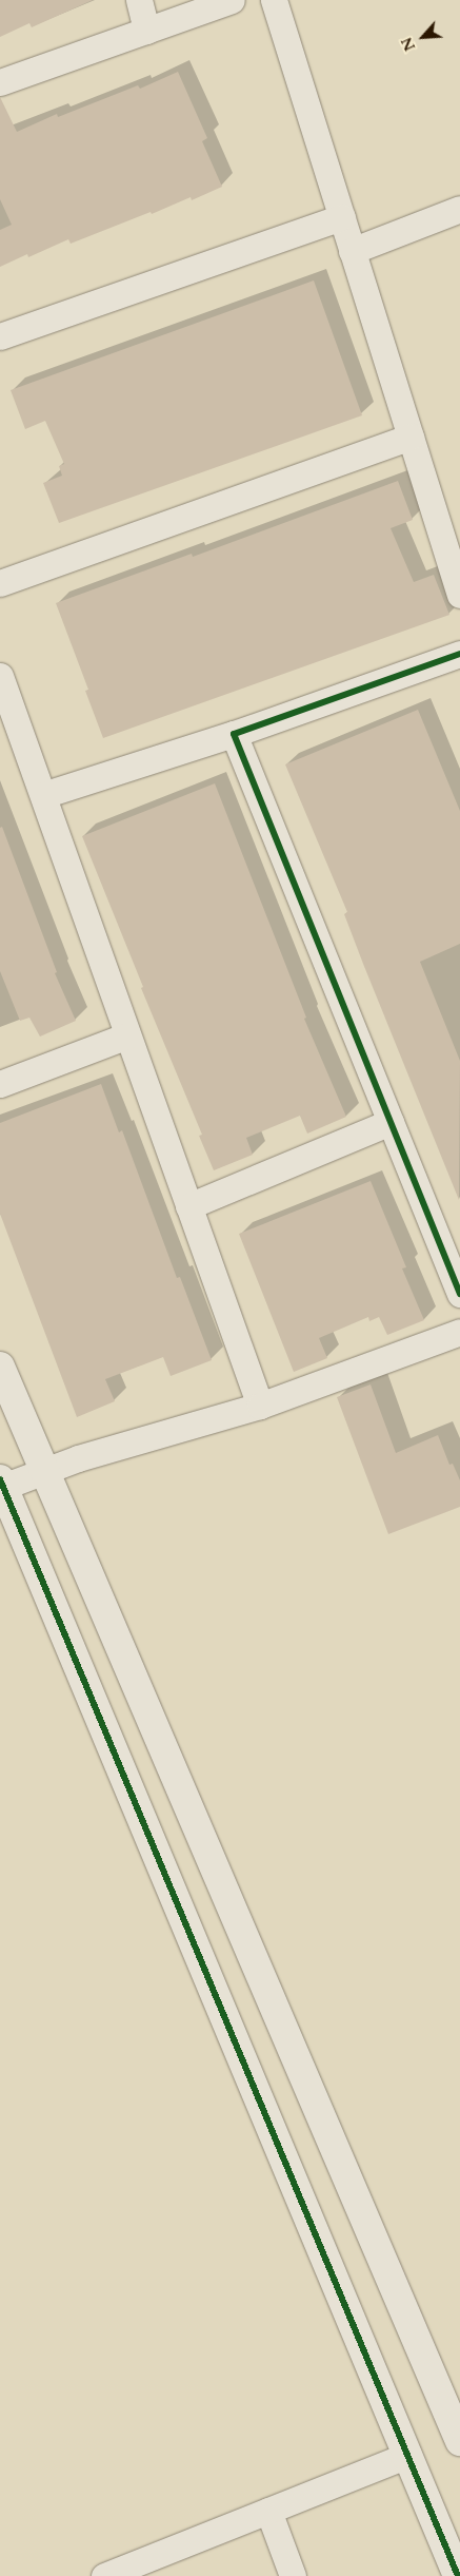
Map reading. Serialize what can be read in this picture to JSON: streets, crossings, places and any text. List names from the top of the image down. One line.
{"north":"bottom left"}
